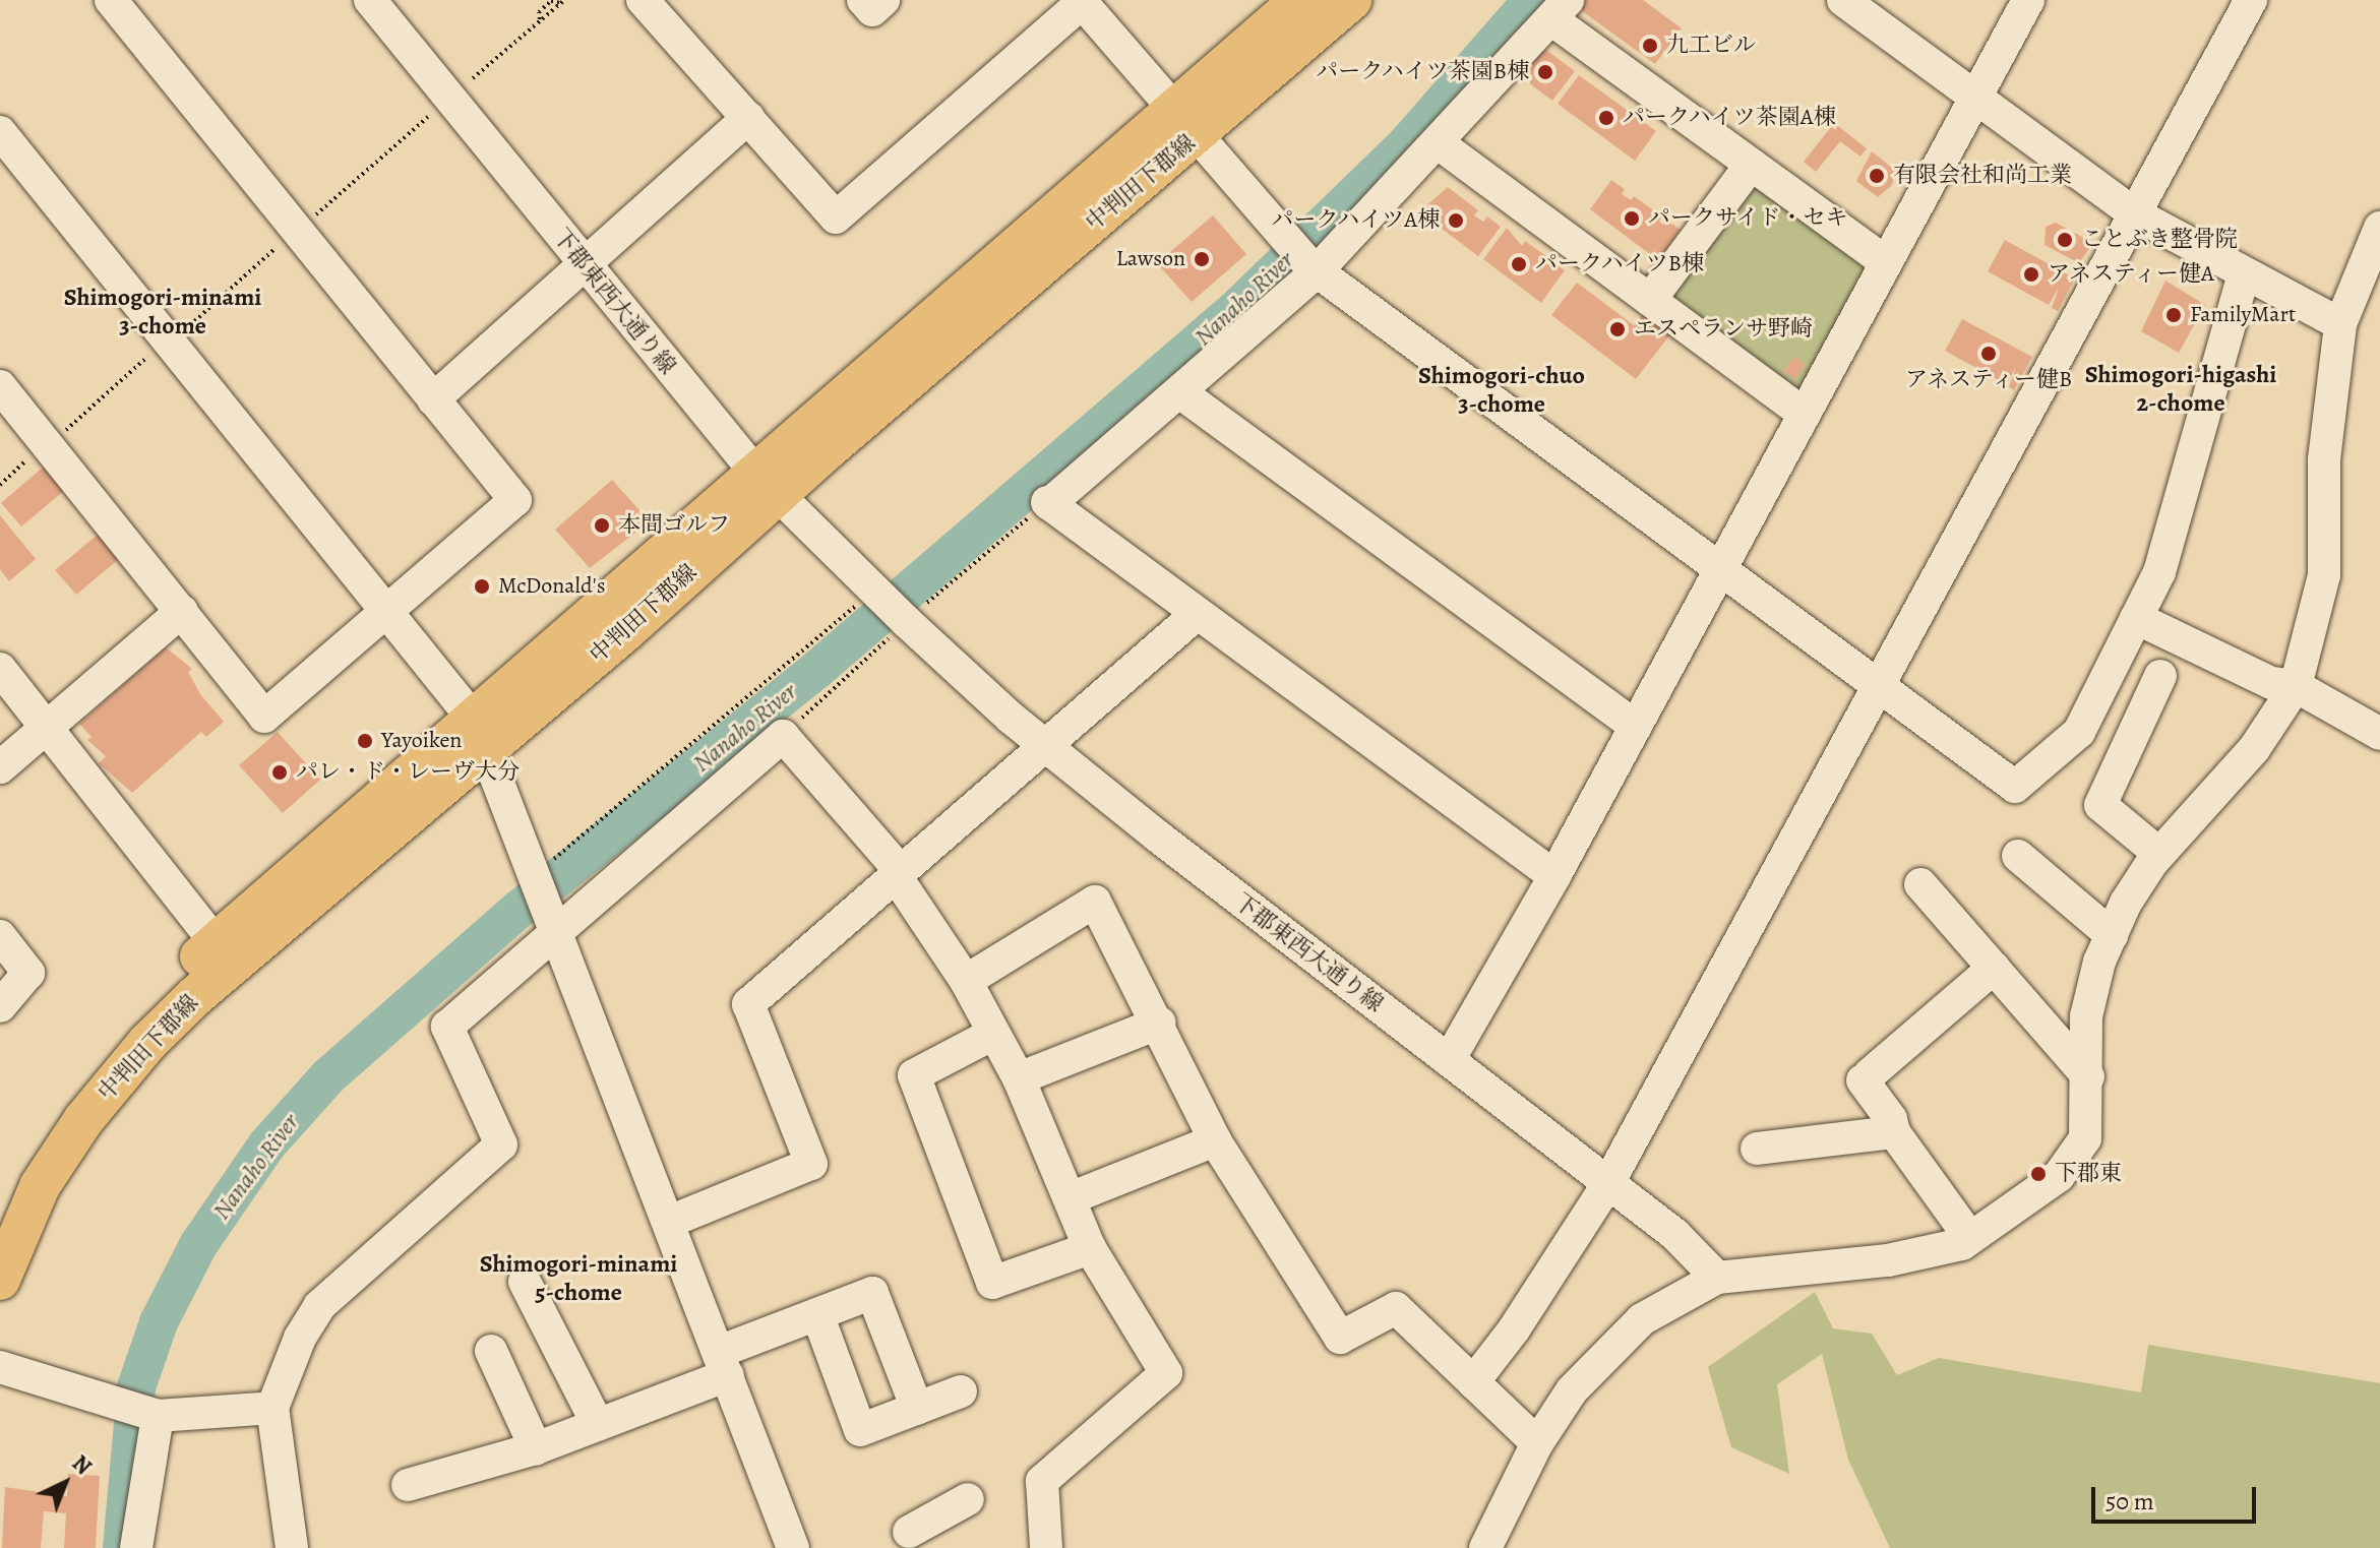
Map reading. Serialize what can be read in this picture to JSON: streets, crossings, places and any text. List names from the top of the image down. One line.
{"streets":{"main road":["中判田下郡線"],"street":["下郡東西大通り線"]},"crossings":[["中判田下郡線","下郡東西大通り線"]],"districts":["Shimogori-minami 3-chome","Shimogori-higashi 2-chome","Shimogori-chuo 3-chome","Shimogori-minami 5-chome"],"water":["Nanaho River"],"places":["九工ビル","パークハイツ茶園B棟","パークハイツ茶園A棟","有限会社和尚工業","パークサイド・セキ","パークハイツA棟","ことぶき整骨院","Lawson","パークハイツB棟","アネスティー健A","FamilyMart","エスペランサ野崎","アネスティー健B","本間ゴルフ","McDonald's","Yayoiken","パレ・ド・レーヴ大分","下郡東"],"scale_bar":"50 m","north":"top right"}
